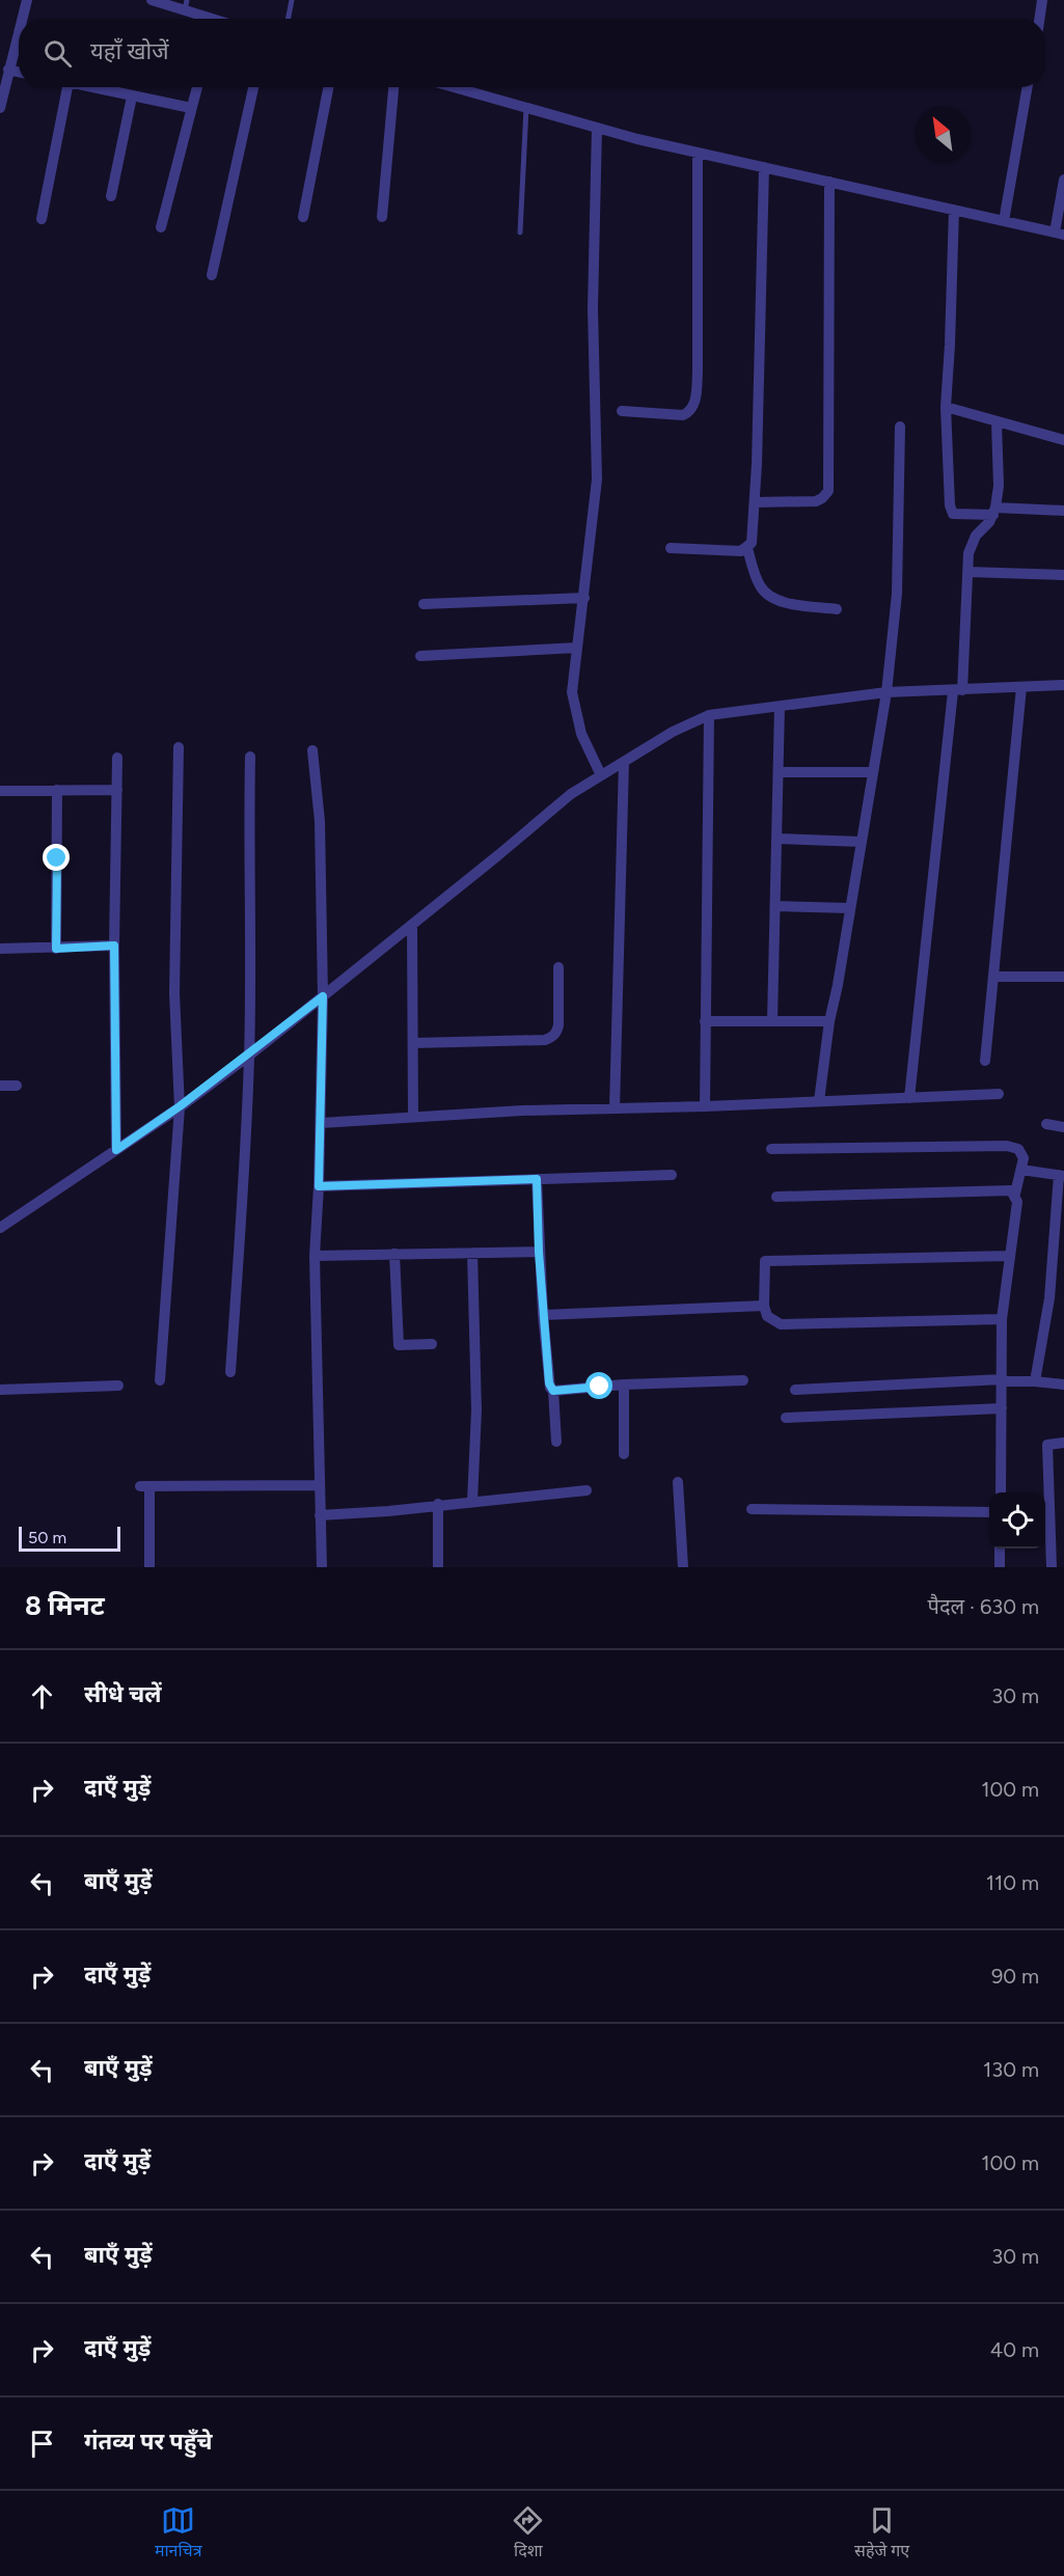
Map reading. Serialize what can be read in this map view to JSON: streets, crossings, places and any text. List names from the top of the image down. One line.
{"scale_bar":"50 m","north":"top left","page":{"search":"यहाँ खोजें","scale":"50 m","heading":["8 मिनट","पैदल · 630 m"],"list":[["सीधे चलें","30 m"],["दाएँ मुड़ें","100 m"],["बाएँ मुड़ें","110 m"],["दाएँ मुड़ें","90 m"],["बाएँ मुड़ें","130 m"],["दाएँ मुड़ें","100 m"],["बाएँ मुड़ें","30 m"],["दाएँ मुड़ें","40 m"],"गंतव्य पर पहुँचे"],"nav":["मानचित्र","दिशा","सहेजे गए"]}}
